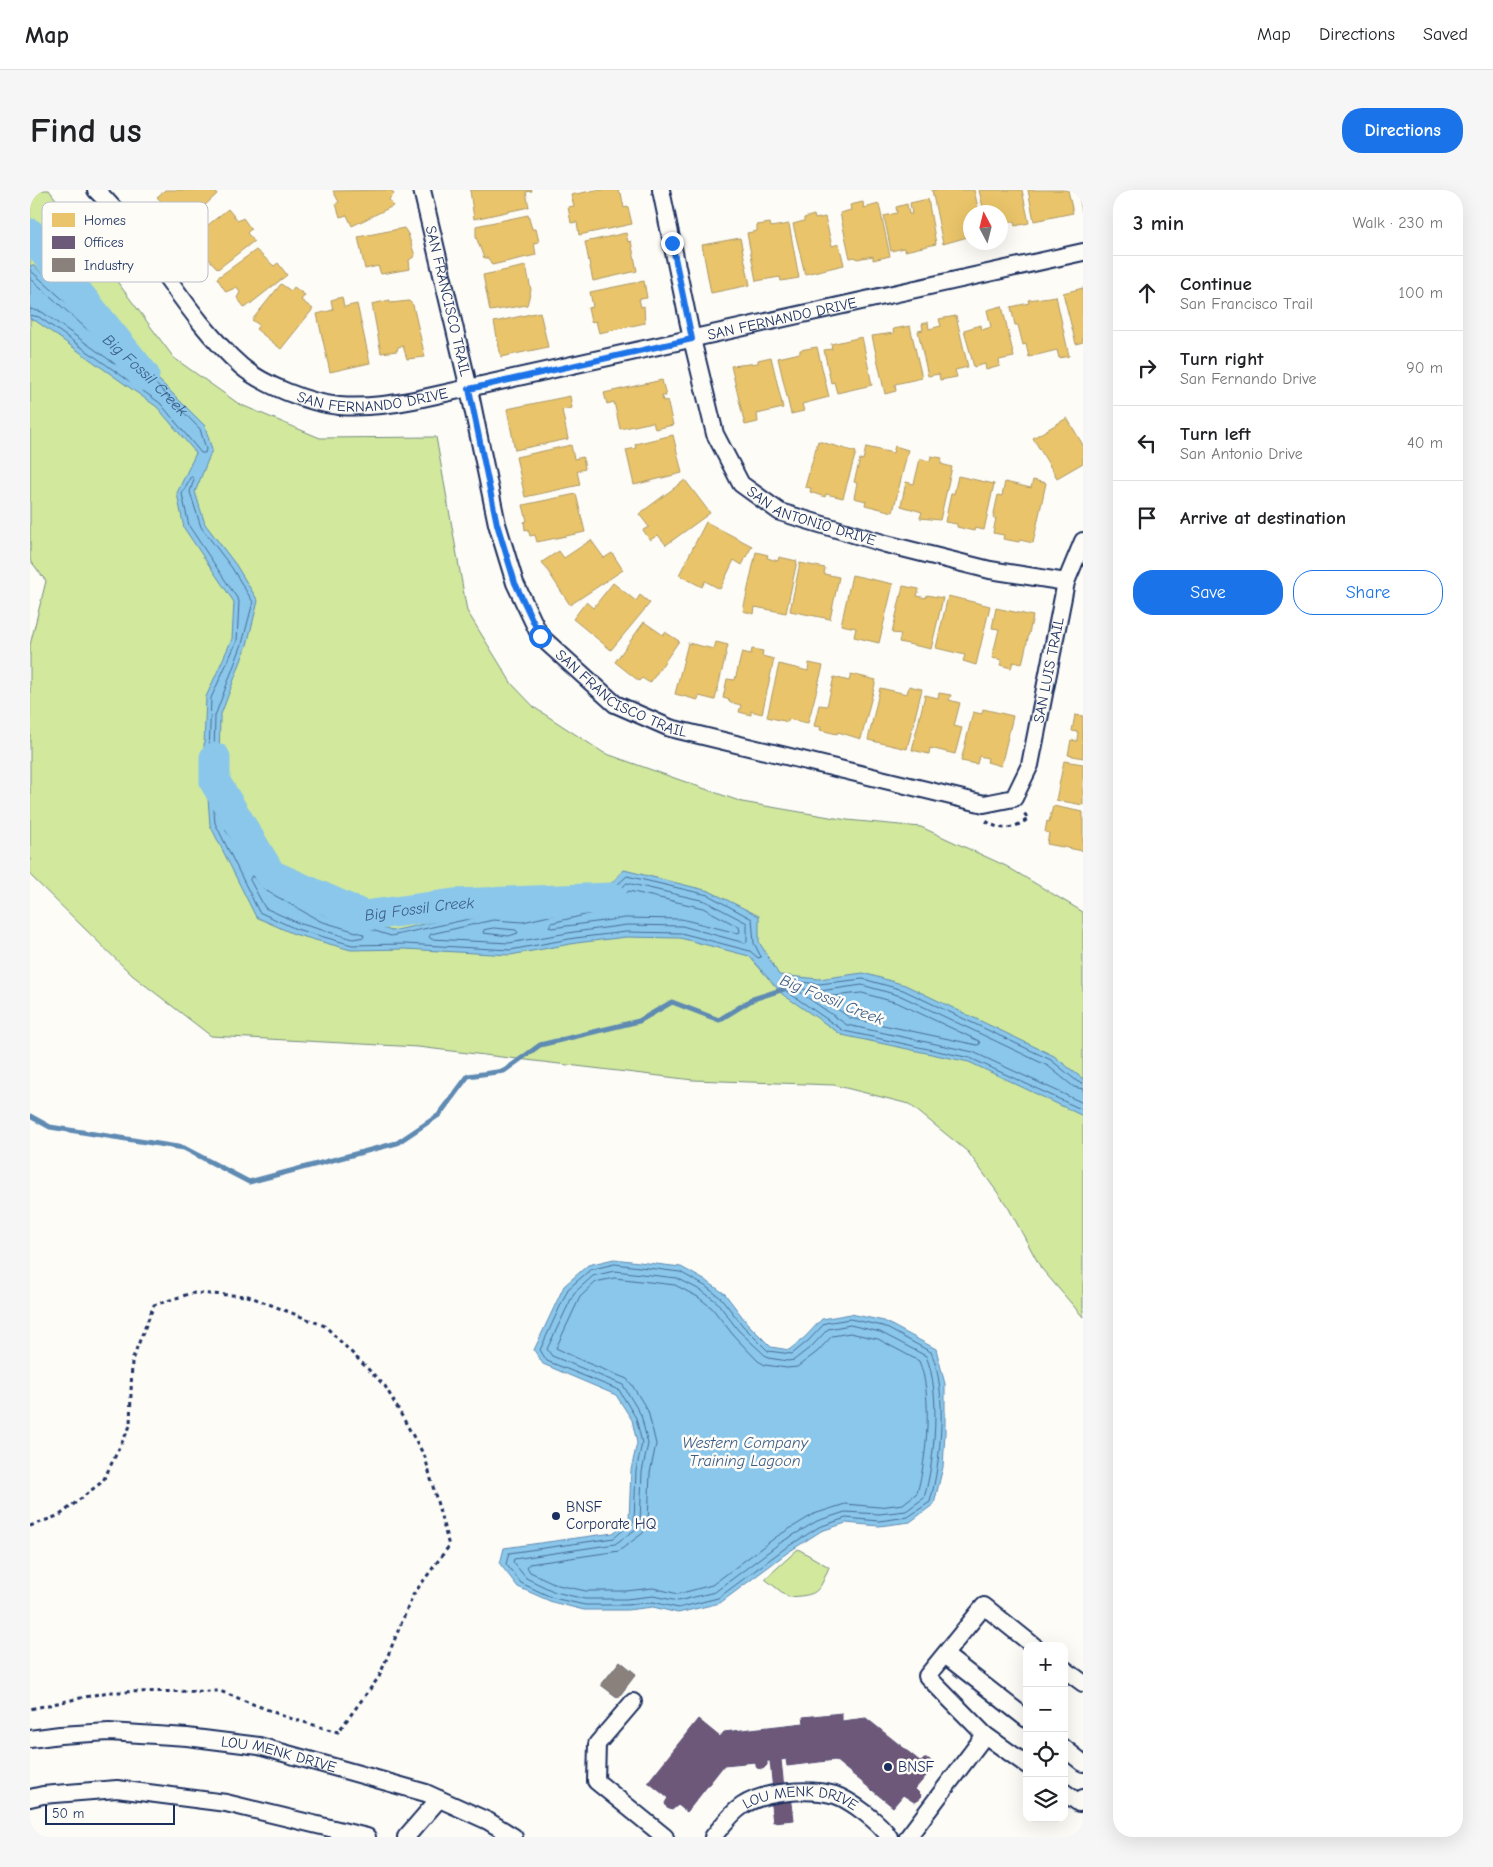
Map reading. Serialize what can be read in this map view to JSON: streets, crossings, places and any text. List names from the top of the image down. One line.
{"streets":{"street":["SAN FRANCISCO TRAIL","SAN FERNANDO DRIVE","SAN ANTONIO DRIVE","SAN LUIS TRAIL","LOU MENK DRIVE"]},"crossings":[["SAN FRANCISCO TRAIL","SAN FERNANDO DRIVE"],["SAN FRANCISCO TRAIL","SAN LUIS TRAIL"],["SAN FERNANDO DRIVE","SAN ANTONIO DRIVE"],["SAN ANTONIO DRIVE","SAN LUIS TRAIL"]],"water":["Big Fossil Creek","Western Company Training Lagoon"],"places":["BNSF Corporate HQ","BNSF"],"legend":["Homes","Offices","Industry"],"scale_bar":"50 m","north":"top","page":{"header":"Map","nav":["Map","Directions","Saved"],"buttons":["Directions",["Save","Share"]],"title":"Find us","heading":["3 min","Walk · 230 m"],"list":[["Continue","San Francisco Trail","100 m"],["Turn right","San Fernando Drive","90 m"],["Turn left","San Antonio Drive","40 m"],"Arrive at destination"],"map_buttons":["+","−"],"scale":"50 m"}}
